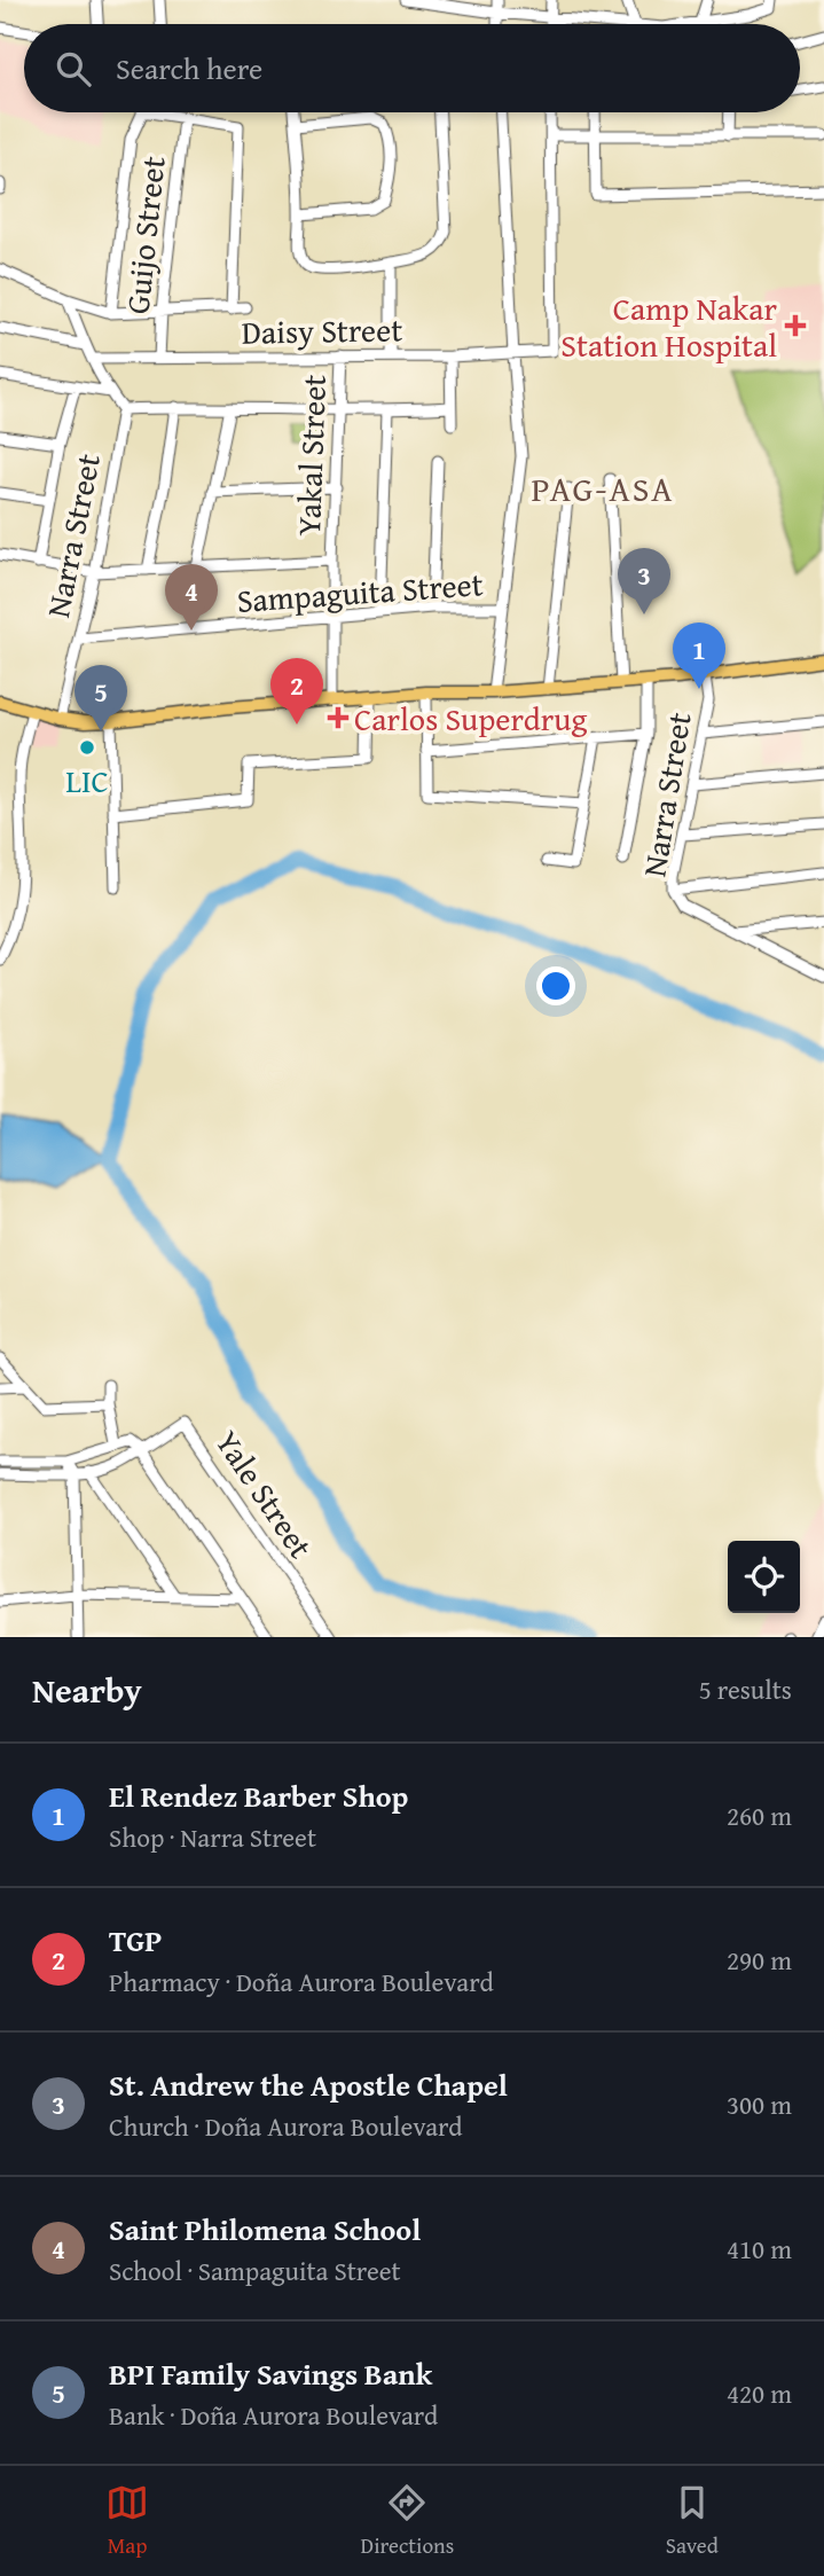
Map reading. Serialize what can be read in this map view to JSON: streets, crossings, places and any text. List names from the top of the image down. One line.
{"streets":{"street":["Guijo Street","Daisy Street","Yakal Street","Narra Street","Sampaguita Street","Yale Street"]},"crossings":[["Guijo Street","Daisy Street"],["Daisy Street","Yakal Street"],["Yakal Street","Sampaguita Street"],["Narra Street","Sampaguita Street"]],"districts":["PAG-ASA"],"places":{"health":["Camp Nakar Station Hospital","Carlos Superdrug"],"other":["LIC"]},"page":{"search":"Search here","pins":["3","4","1","2","5"],"heading":["Nearby","5 results"],"list":[{"mark":"1","name":"El Rendez Barber Shop","note":"Shop · Narra Street","value":"260 m"},{"mark":"2","name":"TGP","note":"Pharmacy · Doña Aurora Boulevard","value":"290 m"},{"mark":"3","name":"St. Andrew the Apostle Chapel","note":"Church · Doña Aurora Boulevard","value":"300 m"},{"mark":"4","name":"Saint Philomena School","note":"School · Sampaguita Street","value":"410 m"},{"mark":"5","name":"BPI Family Savings Bank","note":"Bank · Doña Aurora Boulevard","value":"420 m"}],"nav":["Map","Directions","Saved"]}}
